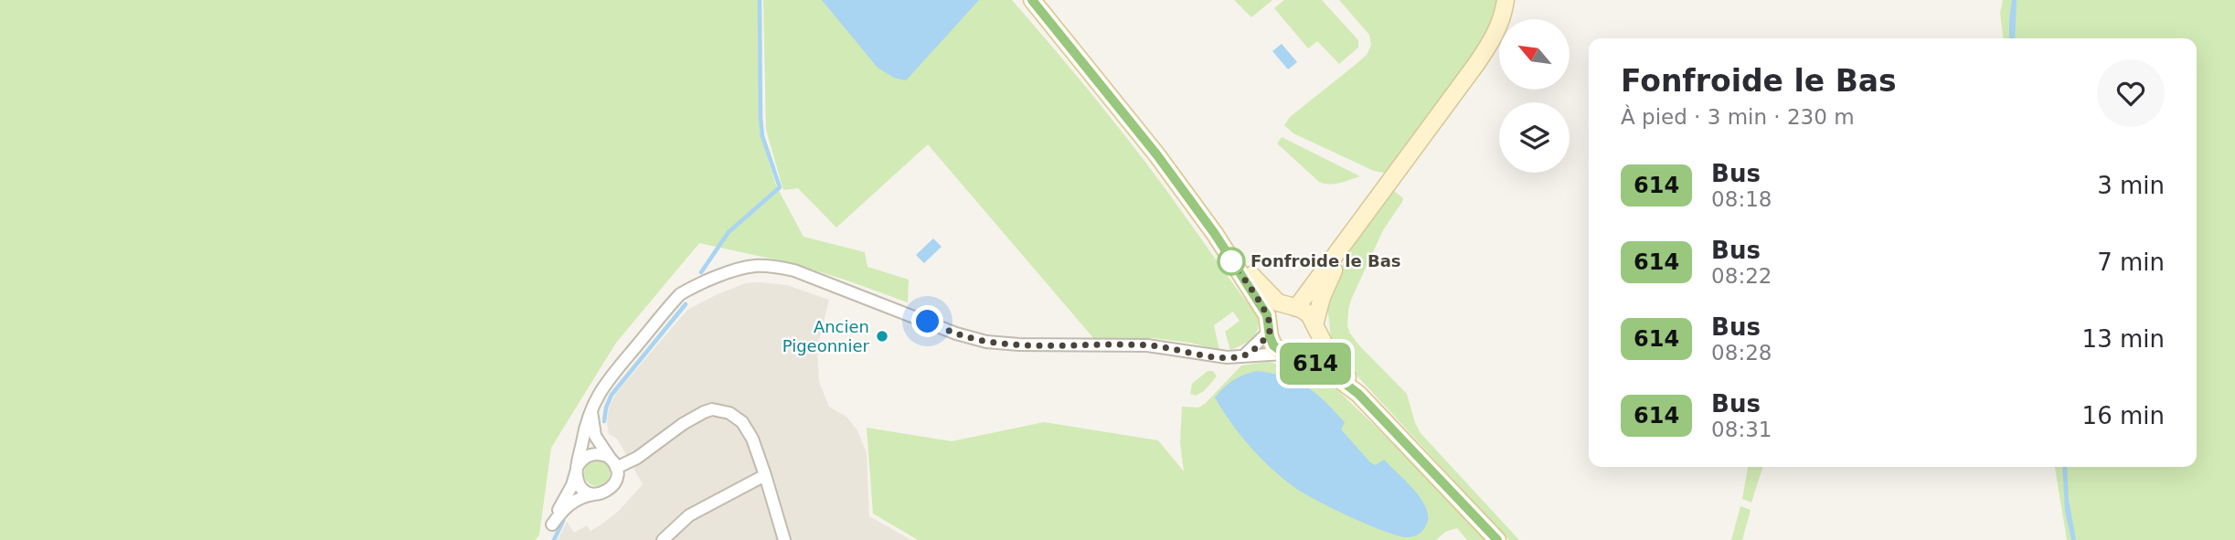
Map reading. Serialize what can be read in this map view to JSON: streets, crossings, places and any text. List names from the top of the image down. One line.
{"places":["Fonfroide le Bas","Ancien Pigeonnier"],"lines":["bus line 614"],"north":"top left","page":{"on_map":"614","heading":["Fonfroide le Bas","À pied · 3 min · 230 m"],"list":[{"mark":"614","name":"Bus","note":"08:18","value":"3 min"},{"mark":"614","name":"Bus","note":"08:22","value":"7 min"},{"mark":"614","name":"Bus","note":"08:28","value":"13 min"},{"mark":"614","name":"Bus","note":"08:31","value":"16 min"}]}}
